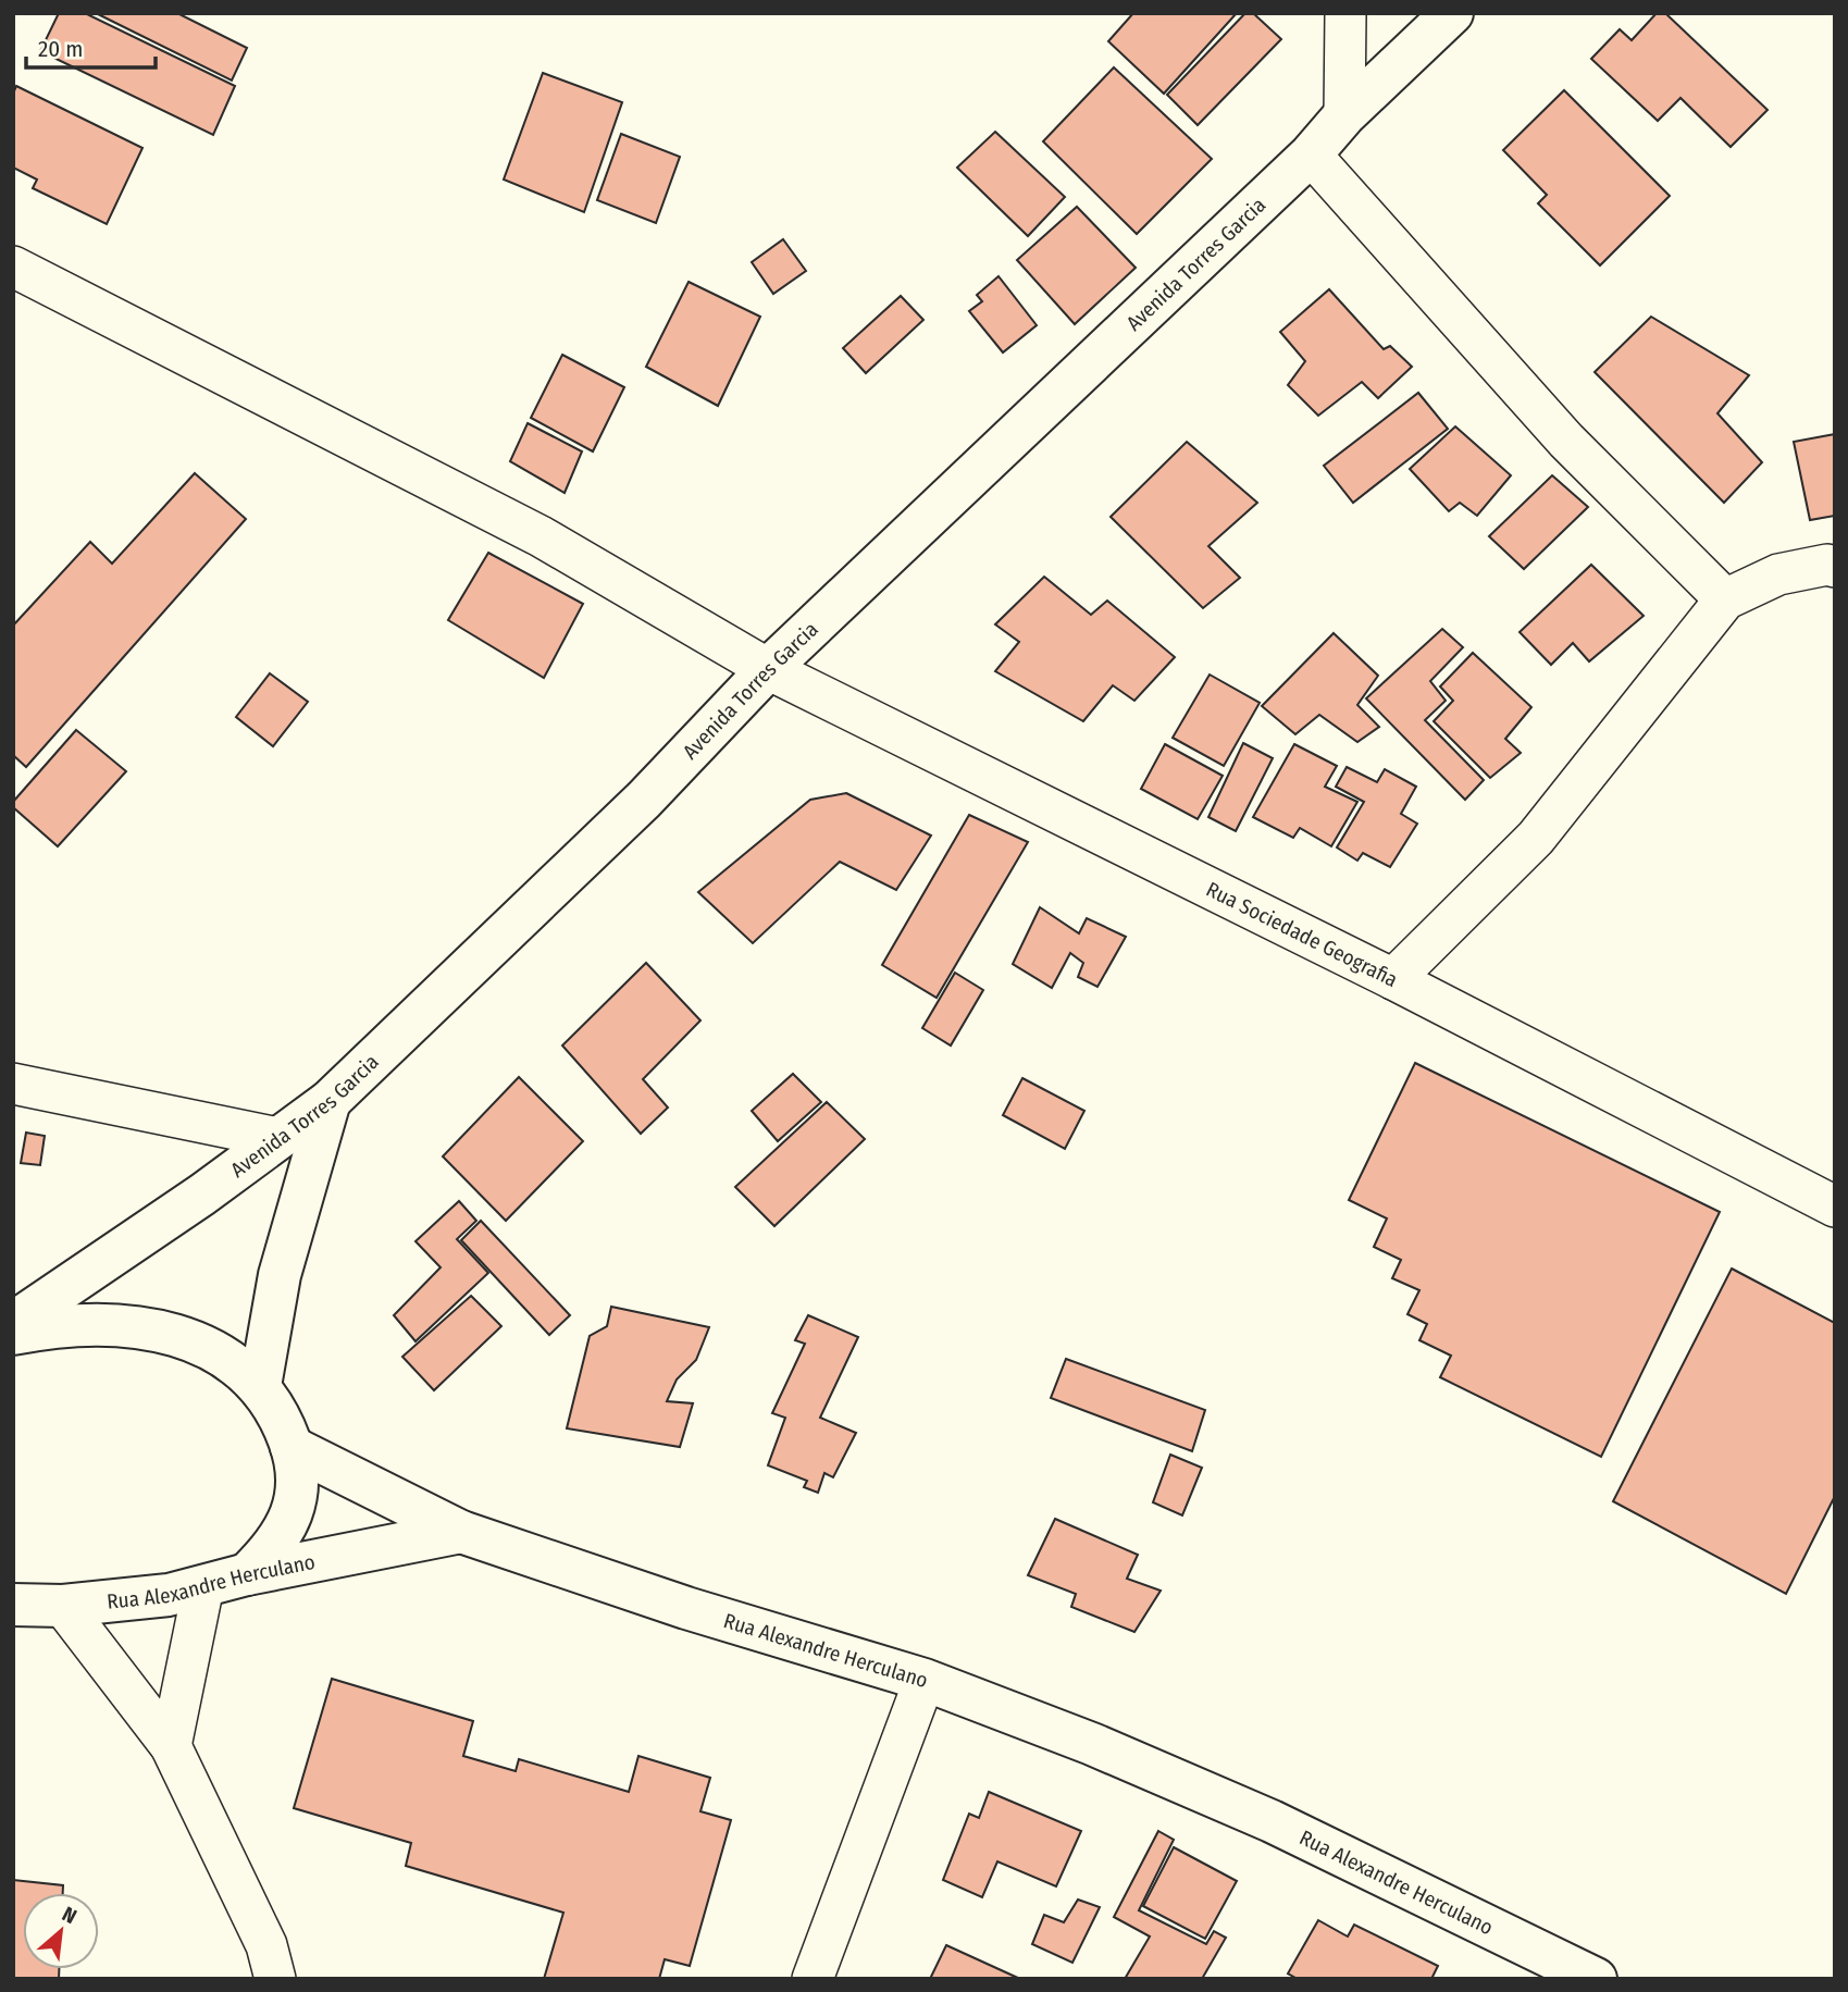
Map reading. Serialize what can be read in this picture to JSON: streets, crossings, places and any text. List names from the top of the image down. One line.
{"streets":{"main road":["Avenida Torres Garcia","Rua Alexandre Herculano"],"street":["Rua Sociedade Geografia"]},"crossings":[["Avenida Torres Garcia","Rua Sociedade Geografia"]],"scale_bar":"20 m","north":"top right"}
